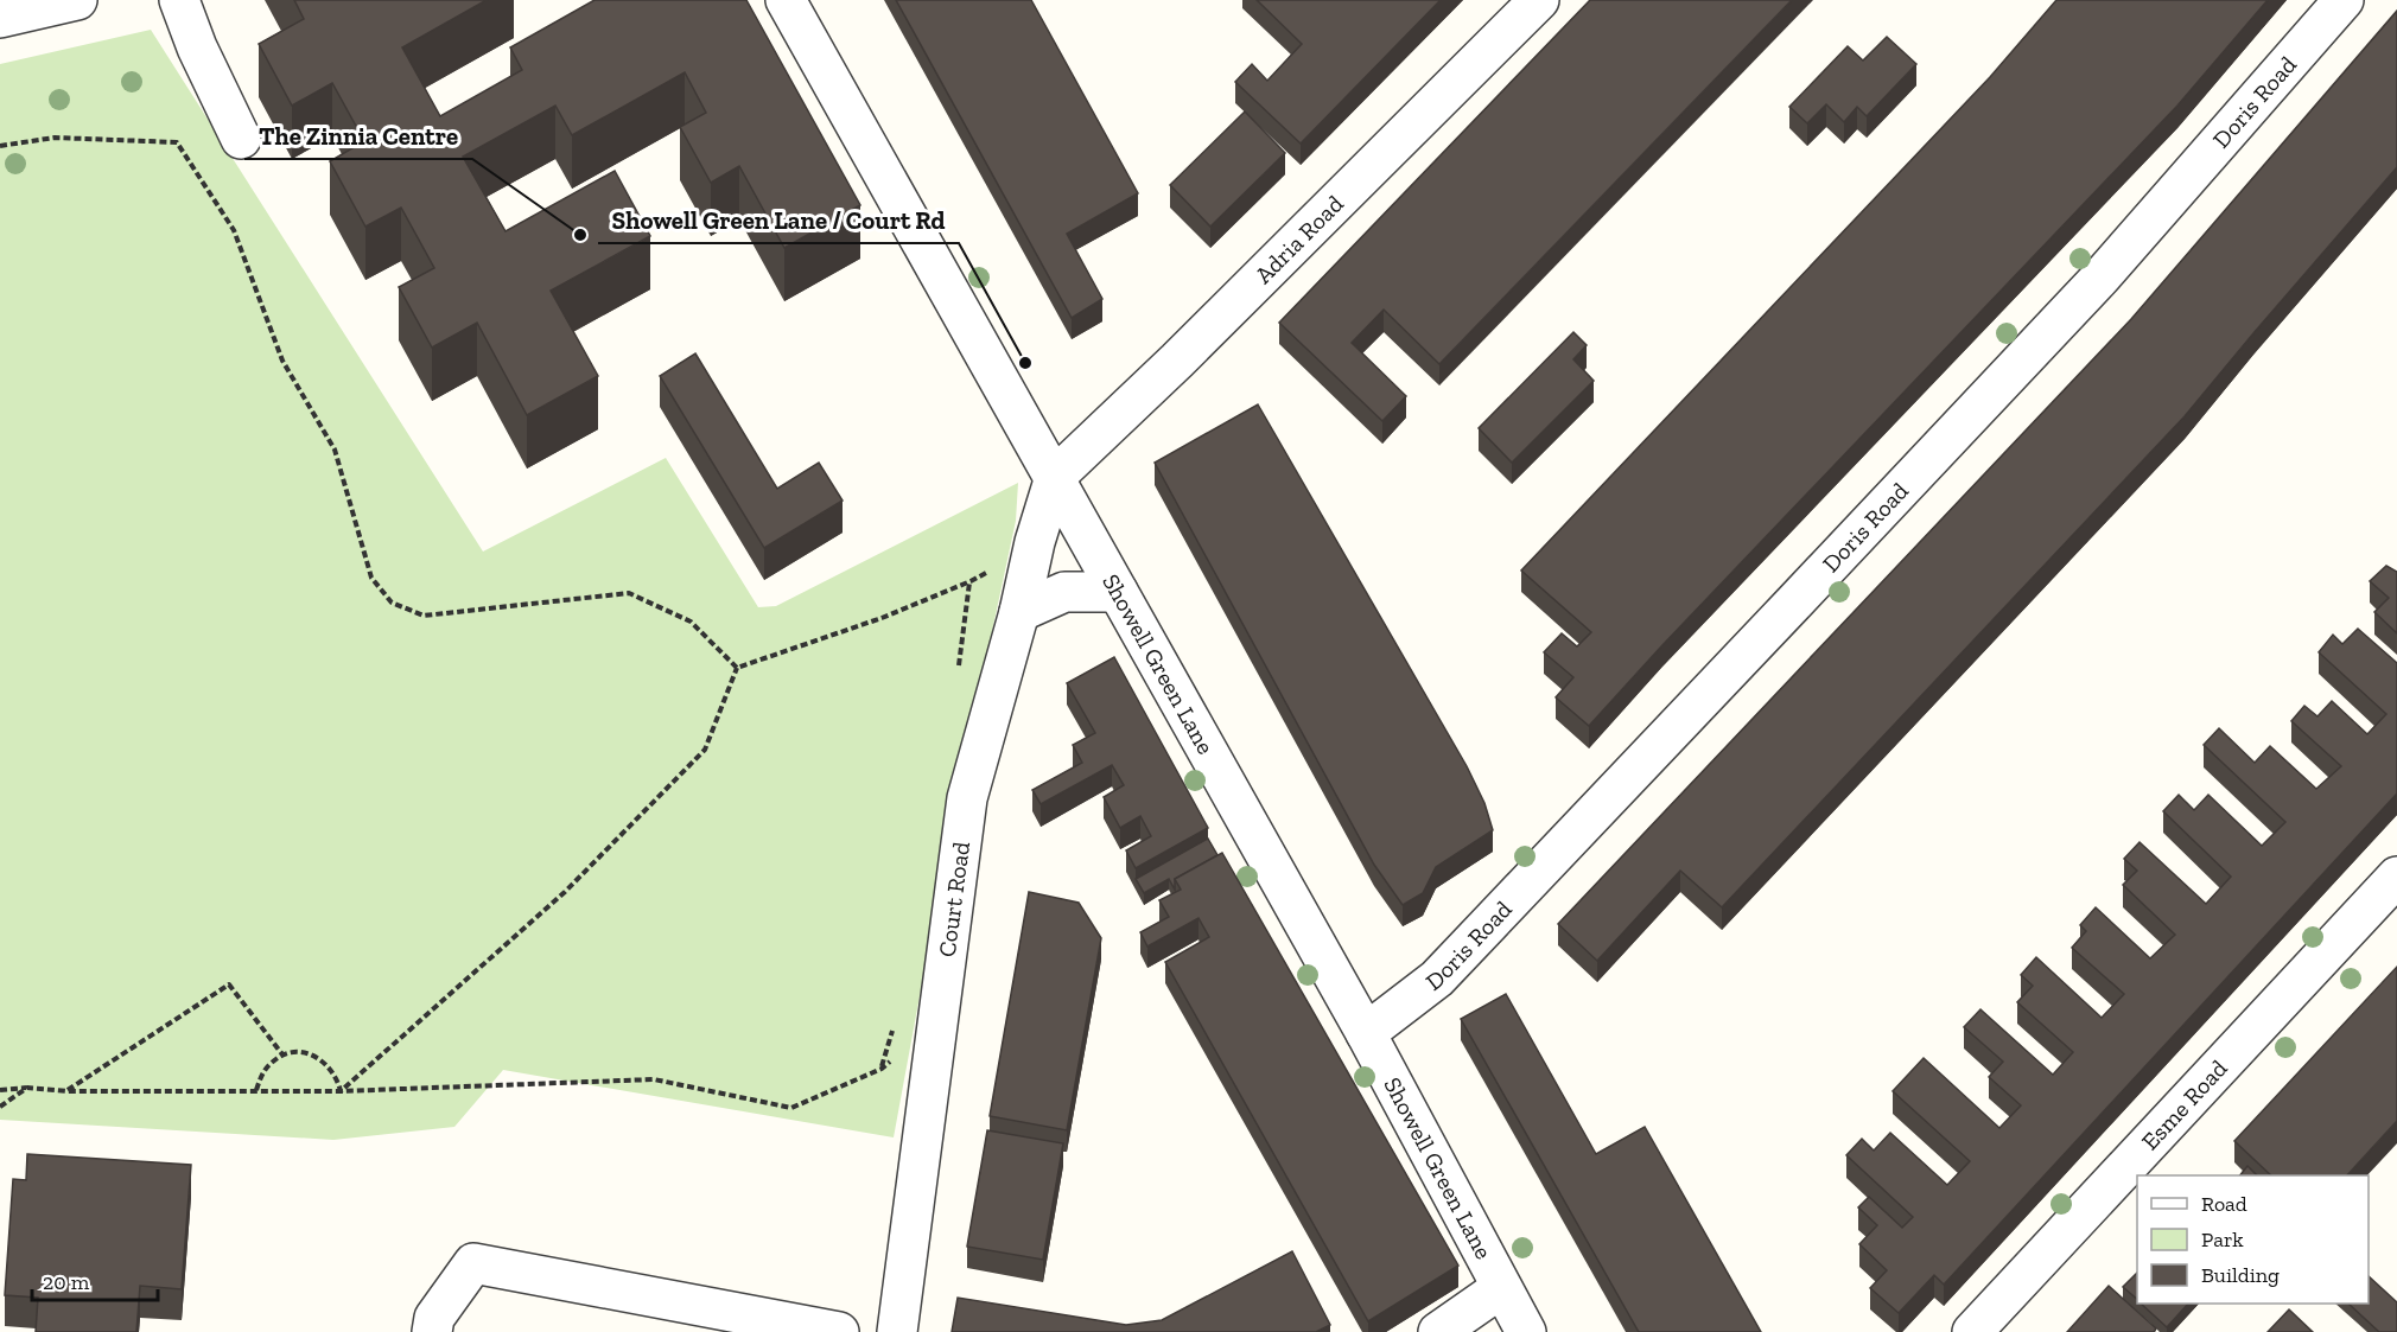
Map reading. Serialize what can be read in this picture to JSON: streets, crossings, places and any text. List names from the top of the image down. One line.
{"streets":{"street":["Doris Road","Adria Road","Showell Green Lane","Court Road","Esme Road"]},"crossings":[["Doris Road","Showell Green Lane"],["Adria Road","Showell Green Lane"],["Adria Road","Court Road"],["Showell Green Lane","Court Road"]],"places":["The Zinnia Centre","Showell Green Lane / Court Rd"],"legend":["Road","Park","Building"],"scale_bar":"20 m"}
